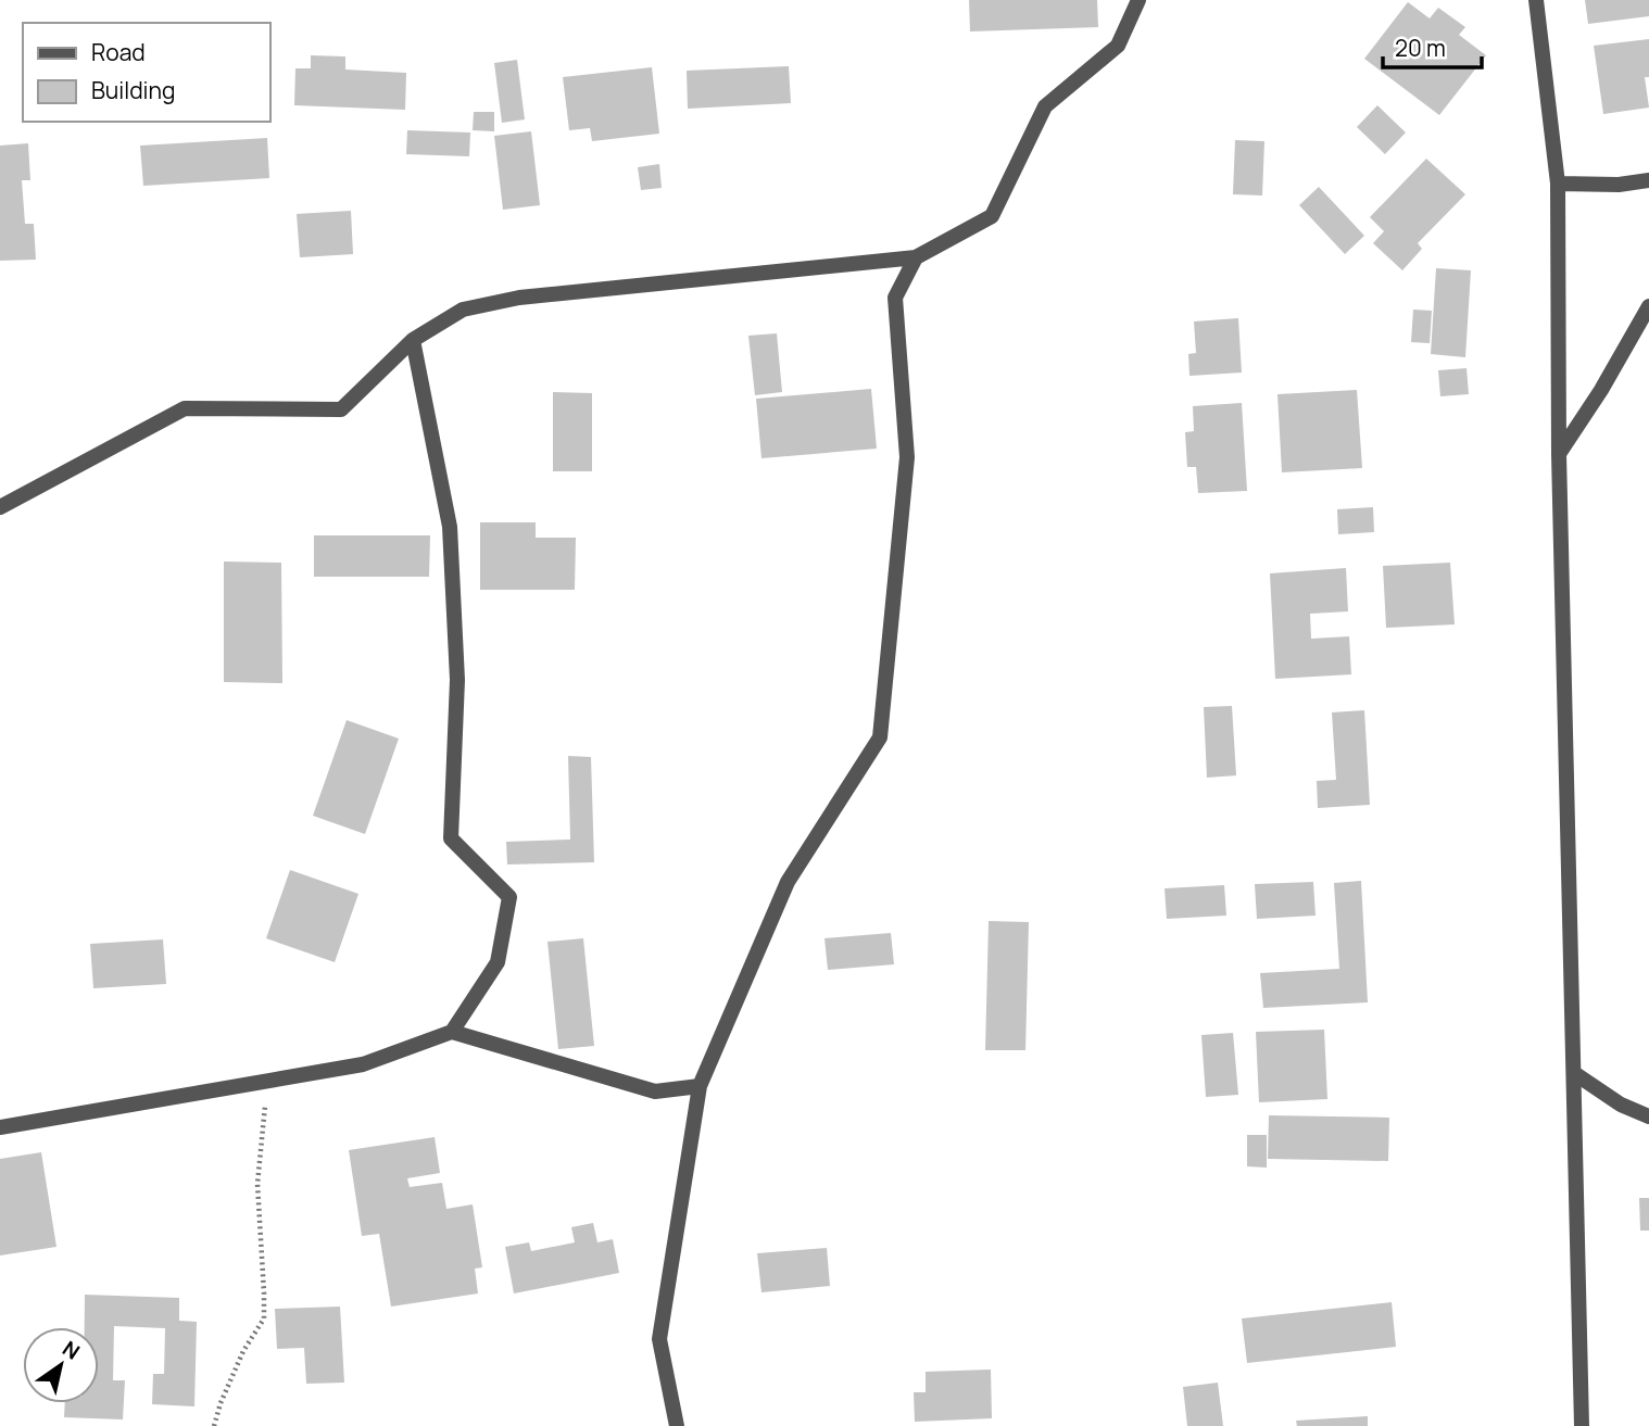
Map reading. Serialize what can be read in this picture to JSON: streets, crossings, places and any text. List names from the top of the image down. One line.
{"legend":["Road","Building"],"scale_bar":"20 m","north":"top right"}
